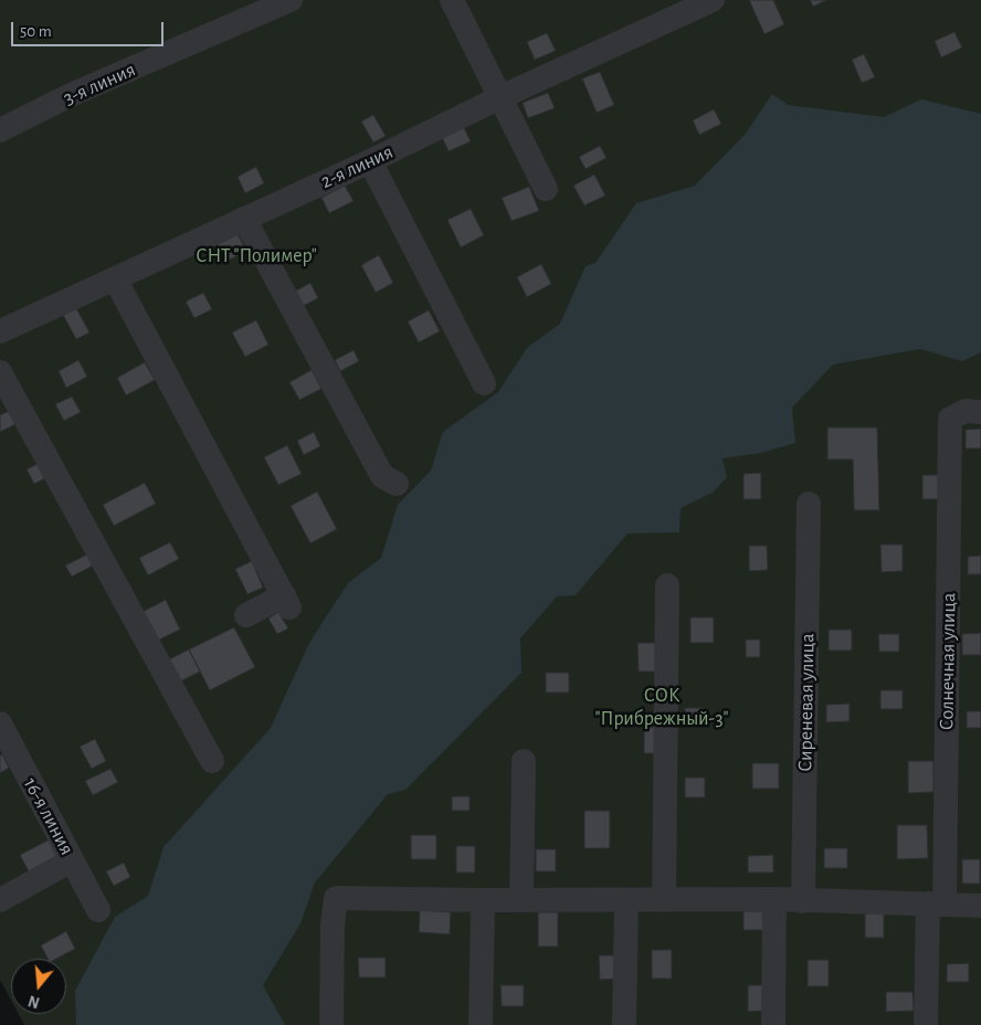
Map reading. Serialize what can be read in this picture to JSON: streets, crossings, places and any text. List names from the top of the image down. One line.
{"streets":{"street":["3-я линия","2-я линия","Солнечная улица","Сиреневая улица","16-я линия"]},"parks":["СНТ \"Полимер\"","СОК \"Прибрежный-3\""],"scale_bar":"50 m","north":"bottom"}
